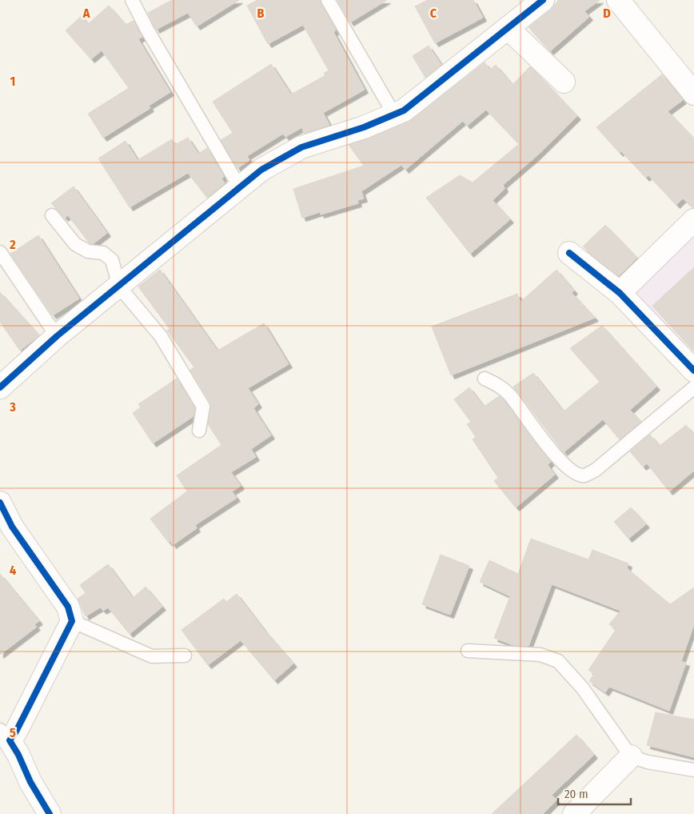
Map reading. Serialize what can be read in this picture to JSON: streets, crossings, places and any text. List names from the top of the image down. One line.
{"scale_bar":"20 m","grid":{"columns":["A","B","C","D"],"rows":["1","2","3","4","5"]}}
